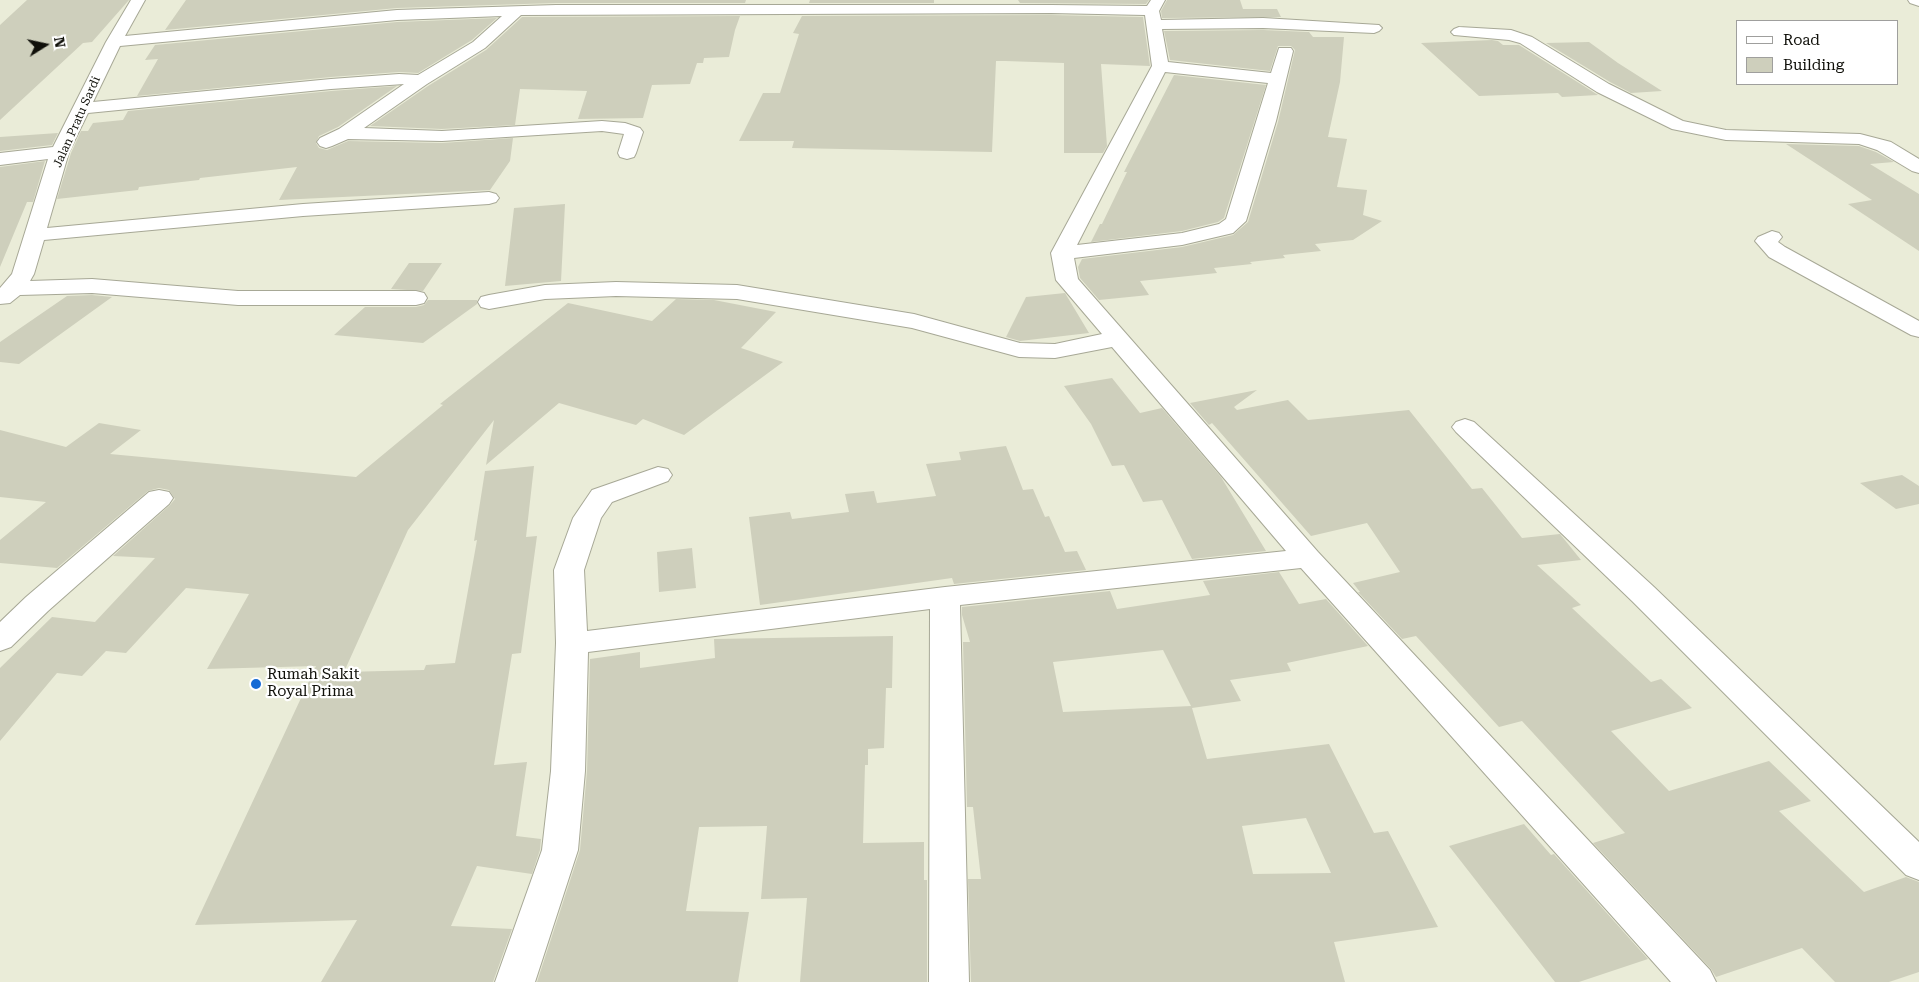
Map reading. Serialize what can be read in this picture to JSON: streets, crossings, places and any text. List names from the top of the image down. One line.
{"streets":{"street":["Jalan Pratu Sardi"]},"places":["Rumah Sakit Royal Prima"],"legend":["Road","Building"],"north":"right"}
